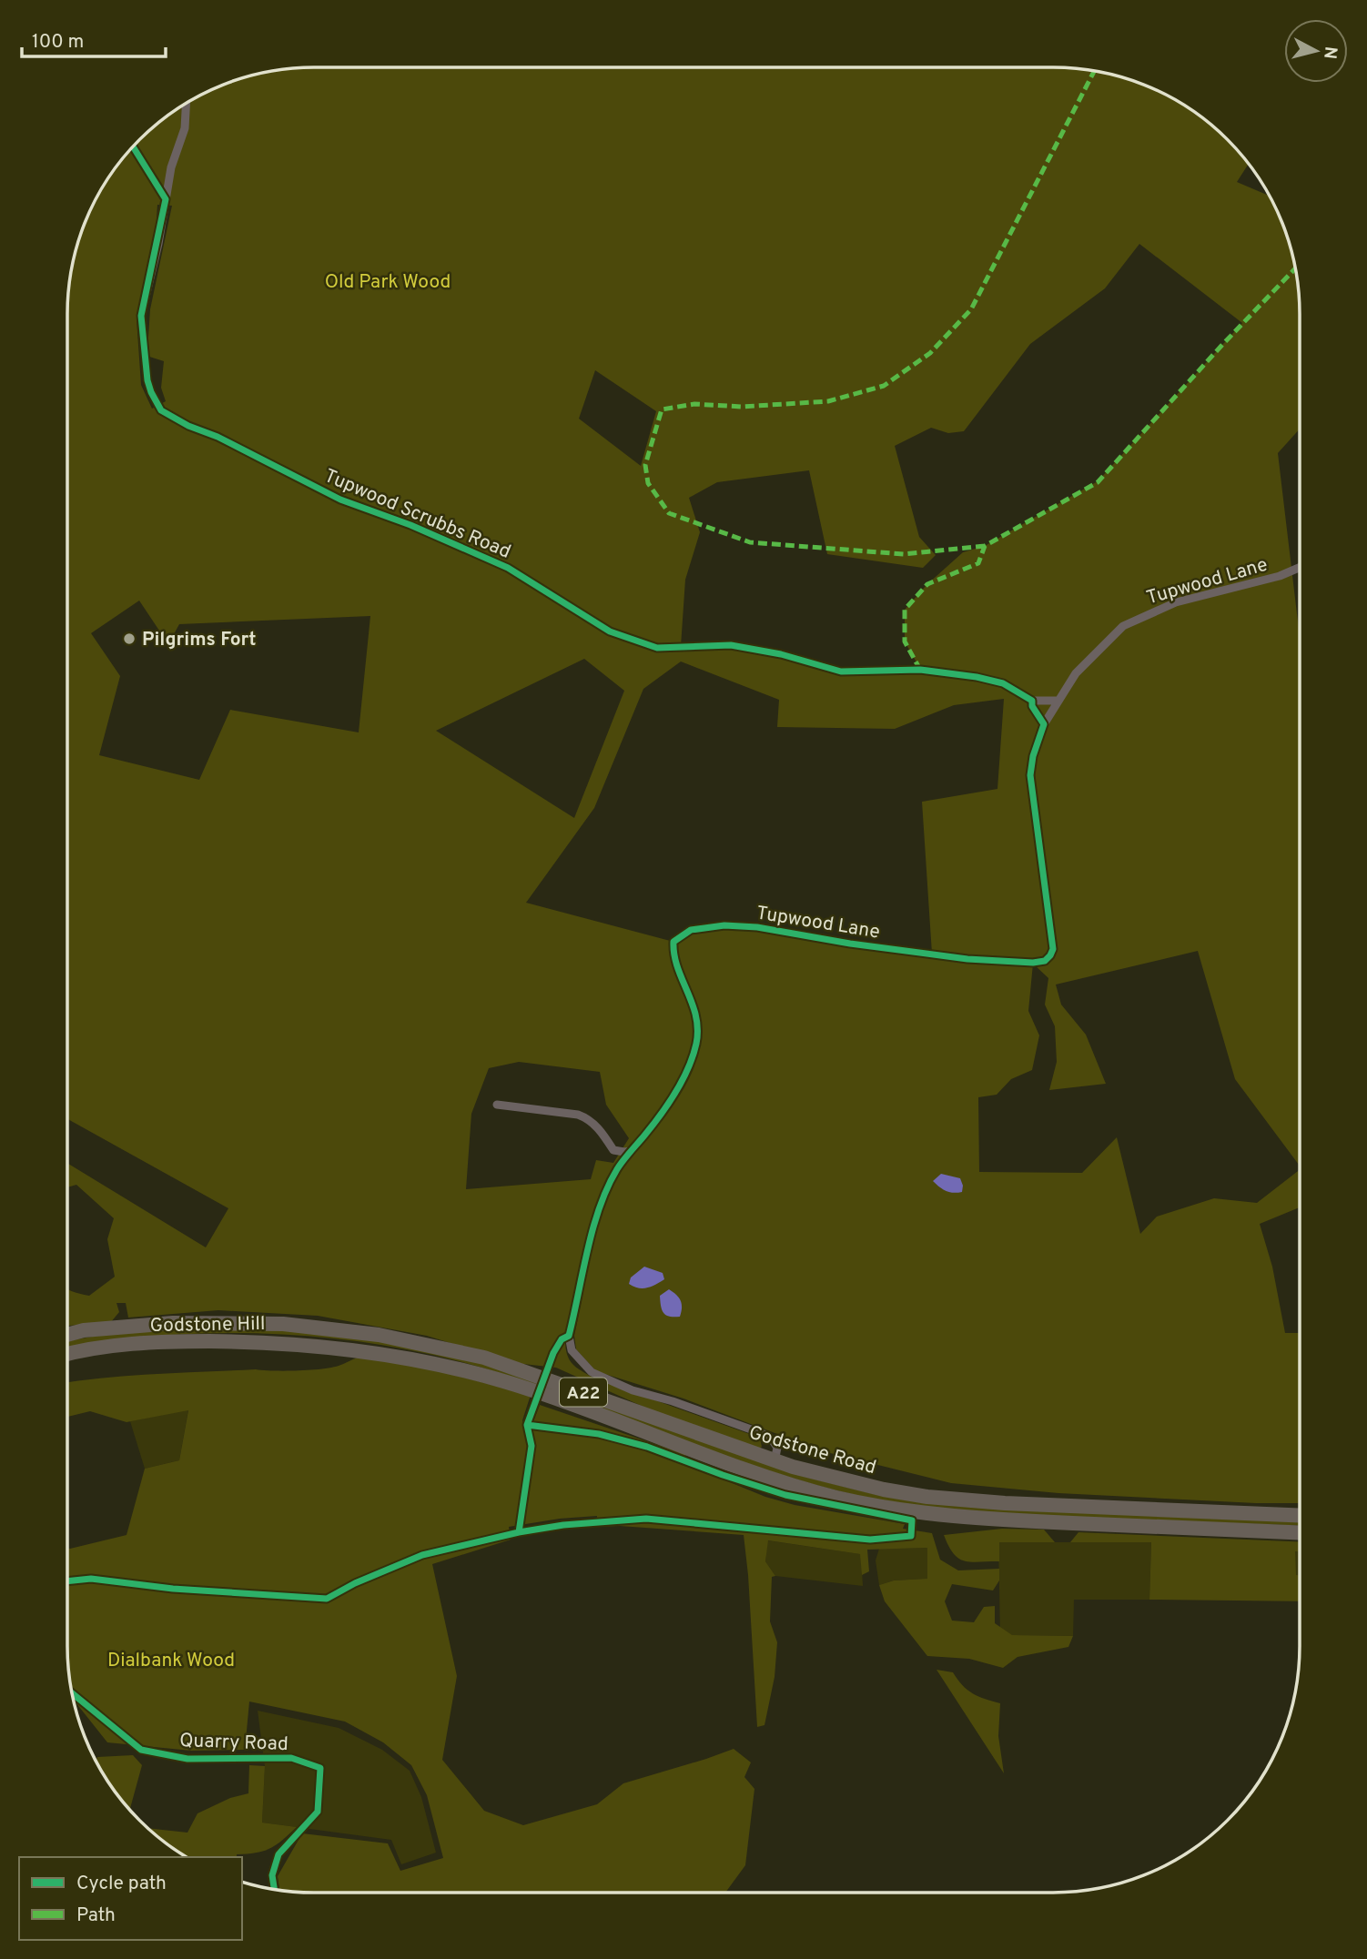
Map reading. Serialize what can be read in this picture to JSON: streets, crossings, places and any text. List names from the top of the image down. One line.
{"streets":{"highway":["Godstone Hill","A22","Godstone Road"],"street":["Tupwood Scrubbs Road","Tupwood Lane","Quarry Road"]},"crossings":[["Tupwood Lane","Godstone Road"],["Godstone Hill","Godstone Road"]],"parks":["Old Park Wood","Dialbank Wood"],"places":["Pilgrims Fort"],"legend":["Cycle path","Path"],"scale_bar":"100 m","north":"right"}
